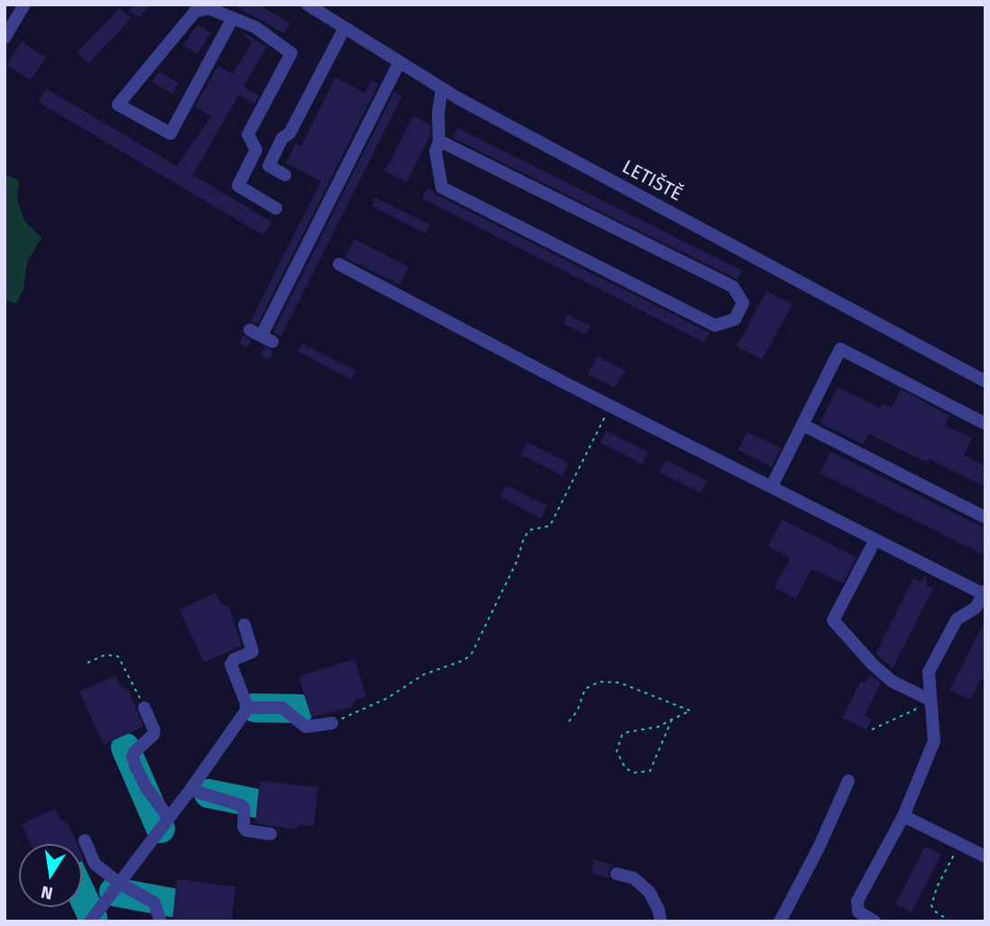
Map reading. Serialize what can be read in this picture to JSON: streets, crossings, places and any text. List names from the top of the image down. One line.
{"streets":{"street":["LETIŠTĚ"]},"north":"bottom"}
